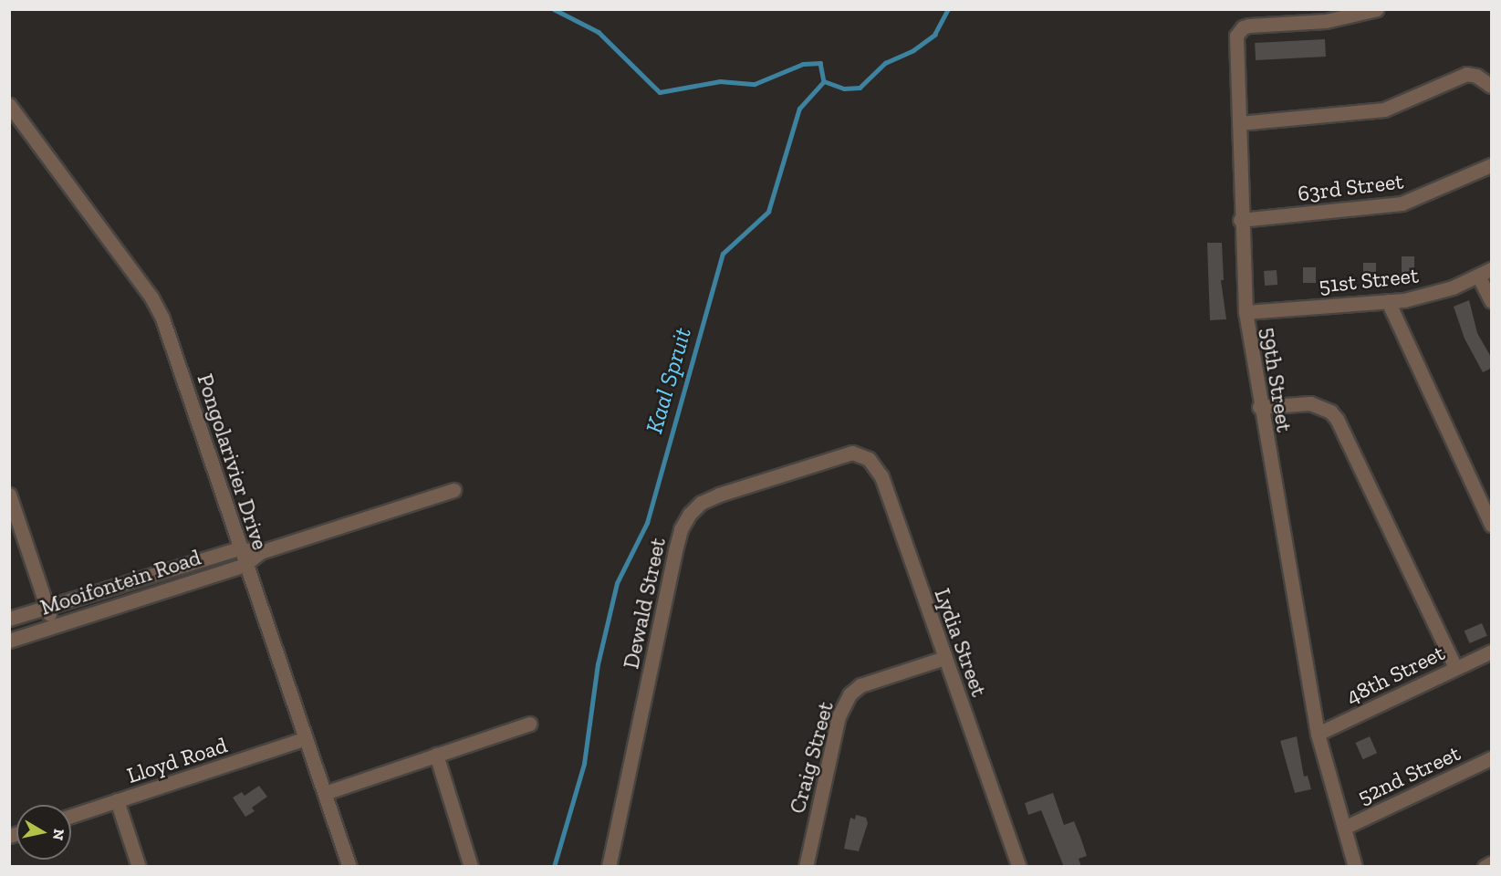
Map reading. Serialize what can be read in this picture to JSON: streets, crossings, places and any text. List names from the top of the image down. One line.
{"streets":{"street":["63rd Street","51st Street","59th Street","Pongolarivier Drive","Mooifontein Road","Dewald Street","Lydia Street","48th Street","Craig Street","Lloyd Road","52nd Street"]},"crossings":[["63rd Street","59th Street"],["51st Street","59th Street"],["59th Street","48th Street"],["59th Street","52nd Street"],["Pongolarivier Drive","Mooifontein Road"],["Pongolarivier Drive","Lloyd Road"],["Dewald Street","Lydia Street"],["Lydia Street","Craig Street"]],"water":["Kaal Spruit"],"north":"right"}
